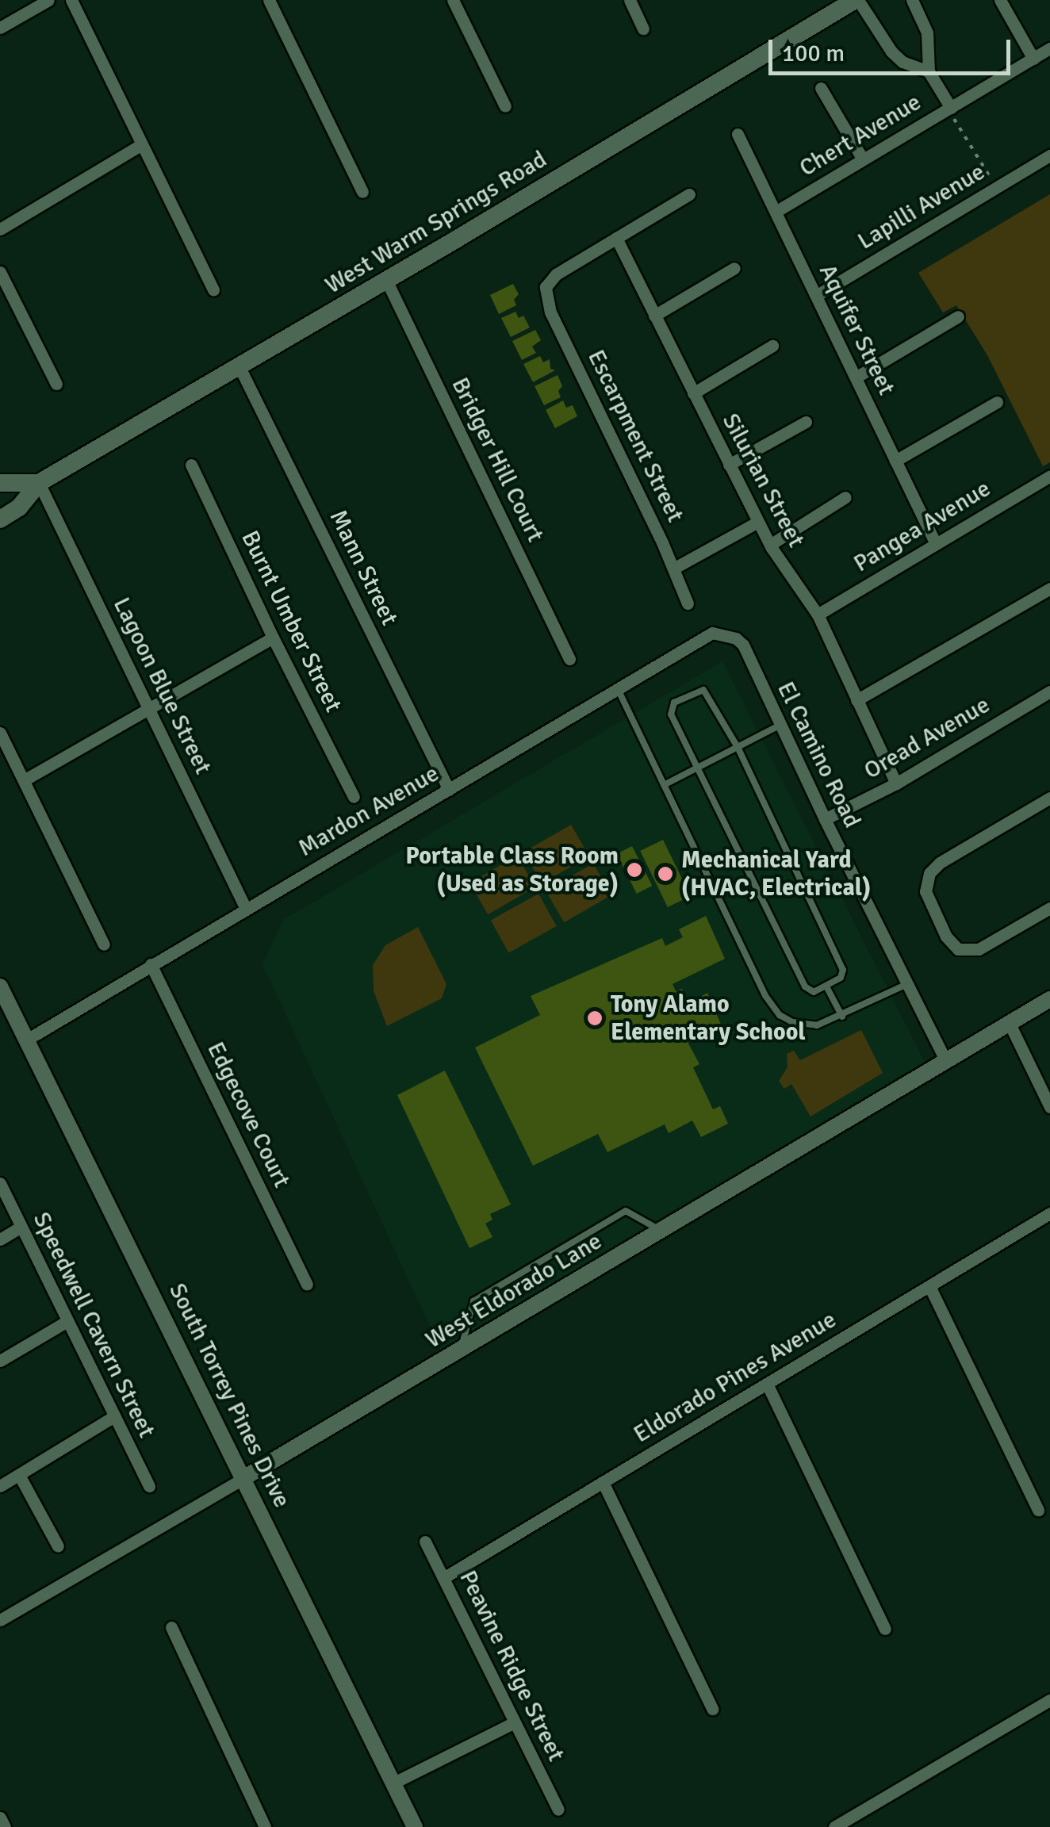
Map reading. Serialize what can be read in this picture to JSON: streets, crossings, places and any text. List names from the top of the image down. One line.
{"streets":{"main road":["West Warm Springs Road"],"street":["Chert Avenue","Lapilli Avenue","Aquifer Street","Escarpment Street","Bridger Hill Court","Silurian Street","Pangea Avenue","Mann Street","Burnt Umber Street","Lagoon Blue Street","Oread Avenue","El Camino Road","Mardon Avenue","Edgecove Court","West Eldorado Lane","Speedwell Cavern Street","Eldorado Pines Avenue","South Torrey Pines Drive","Peavine Ridge Street"]},"crossings":[["Chert Avenue","Aquifer Street"],["Lapilli Avenue","Aquifer Street"],["West Warm Springs Road","Bridger Hill Court"],["West Warm Springs Road","Mann Street"],["West Warm Springs Road","Lagoon Blue Street"],["Aquifer Street","Pangea Avenue"],["Escarpment Street","Silurian Street"],["Silurian Street","Pangea Avenue"],["Silurian Street","Oread Avenue"],["Mann Street","Mardon Avenue"],["Lagoon Blue Street","Mardon Avenue"],["Oread Avenue","El Camino Road"],["El Camino Road","Mardon Avenue"],["El Camino Road","West Eldorado Lane"],["Mardon Avenue","Edgecove Court"],["Mardon Avenue","South Torrey Pines Drive"],["West Eldorado Lane","South Torrey Pines Drive"],["Eldorado Pines Avenue","Peavine Ridge Street"]],"places":["Portable Class Room (Used as Storage)","Mechanical Yard (HVAC, Electrical)","Tony Alamo Elementary School"],"scale_bar":"100 m"}
